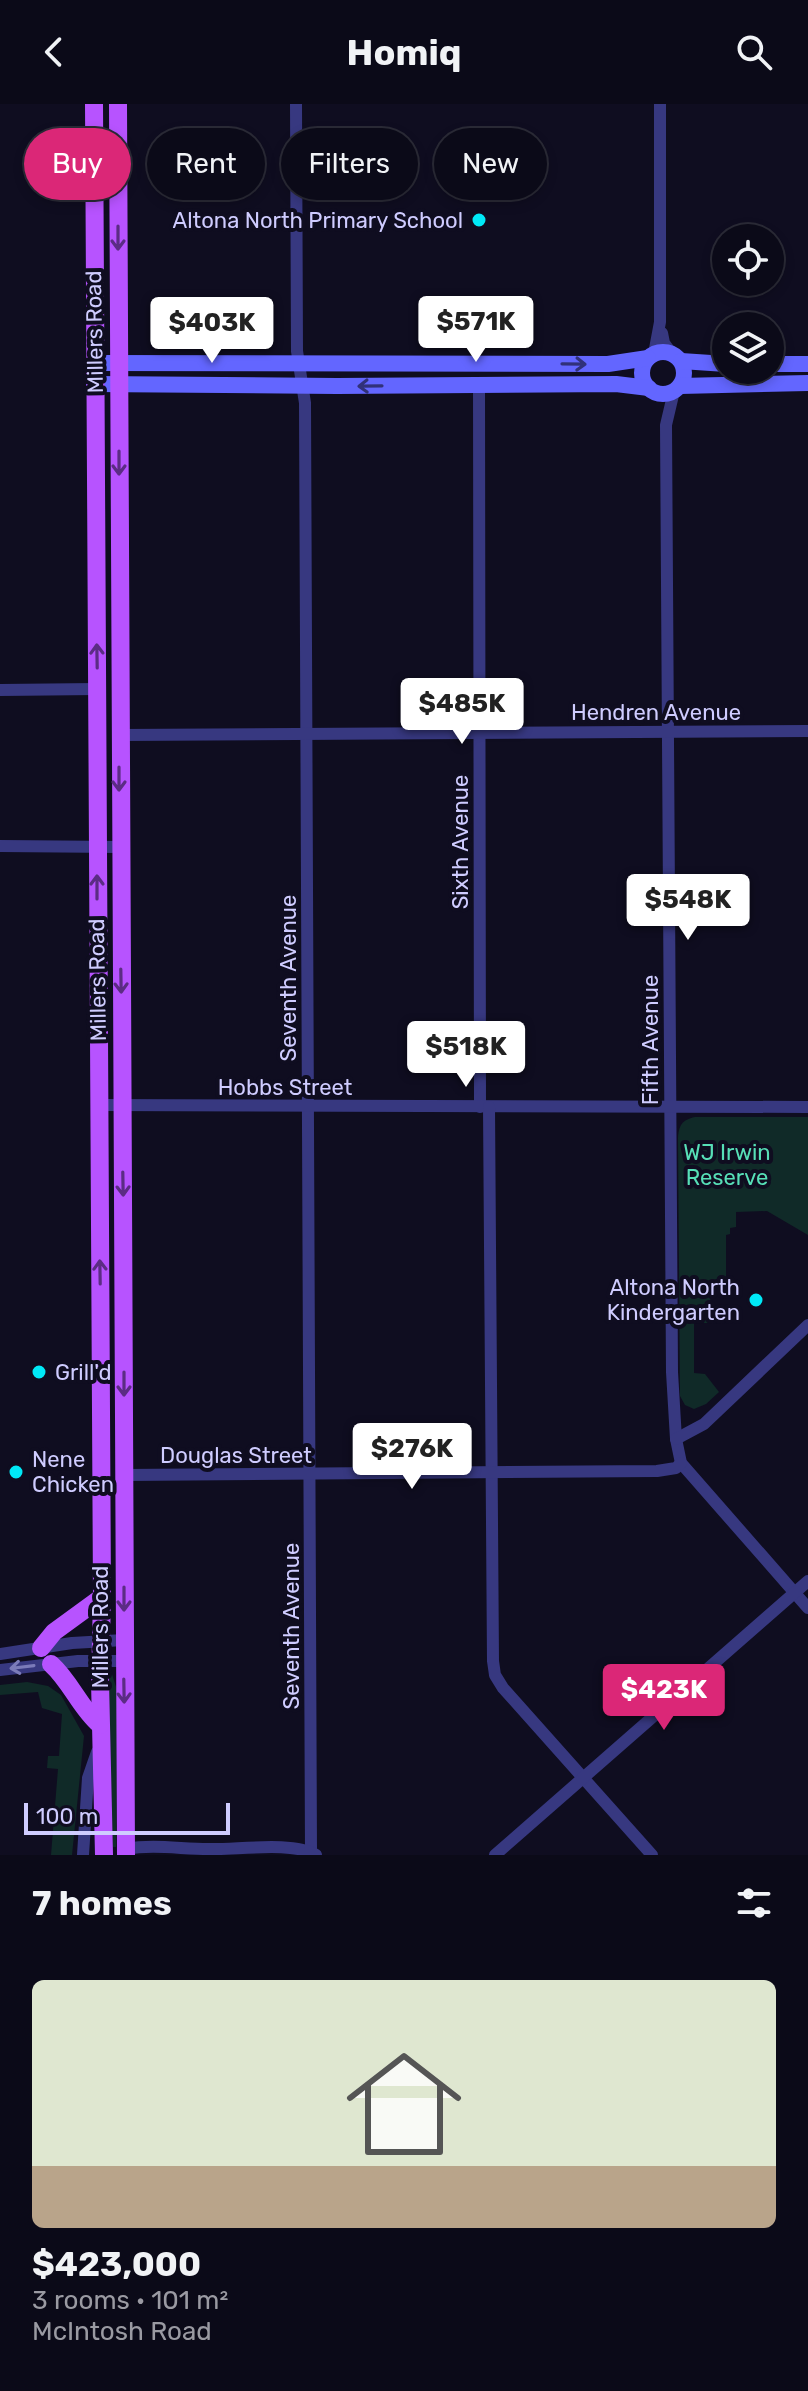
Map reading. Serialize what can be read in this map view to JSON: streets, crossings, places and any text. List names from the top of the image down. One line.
{"streets":{"main road":["Millers Road"],"street":["Hendren Avenue","Sixth Avenue","Seventh Avenue","Fifth Avenue","Hobbs Street","Douglas Street"]},"crossings":[["Millers Road","Hendren Avenue"],["Millers Road","Hobbs Street"],["Millers Road","Douglas Street"],["Hendren Avenue","Sixth Avenue"],["Hendren Avenue","Seventh Avenue"],["Hendren Avenue","Fifth Avenue"],["Sixth Avenue","Hobbs Street"],["Sixth Avenue","Douglas Street"],["Seventh Avenue","Hobbs Street"],["Seventh Avenue","Douglas Street"],["Fifth Avenue","Hobbs Street"],["Fifth Avenue","Douglas Street"]],"parks":["WJ Irwin Reserve"],"places":["Altona North Primary School","Altona North Kindergarten","Grill'd","Nene Chicken"],"scale_bar":"100 m","page":{"header":"Homiq","chip":["Buy","Rent","Filters","New"],"price":["$571K","$403K","$485K","$548K","$518K","$276K","$423K"],"scale":"100 m","heading":"7 homes","list":[{"name":"$423,000","note":"3 rooms · 101 m² · McIntosh Road"}]}}
